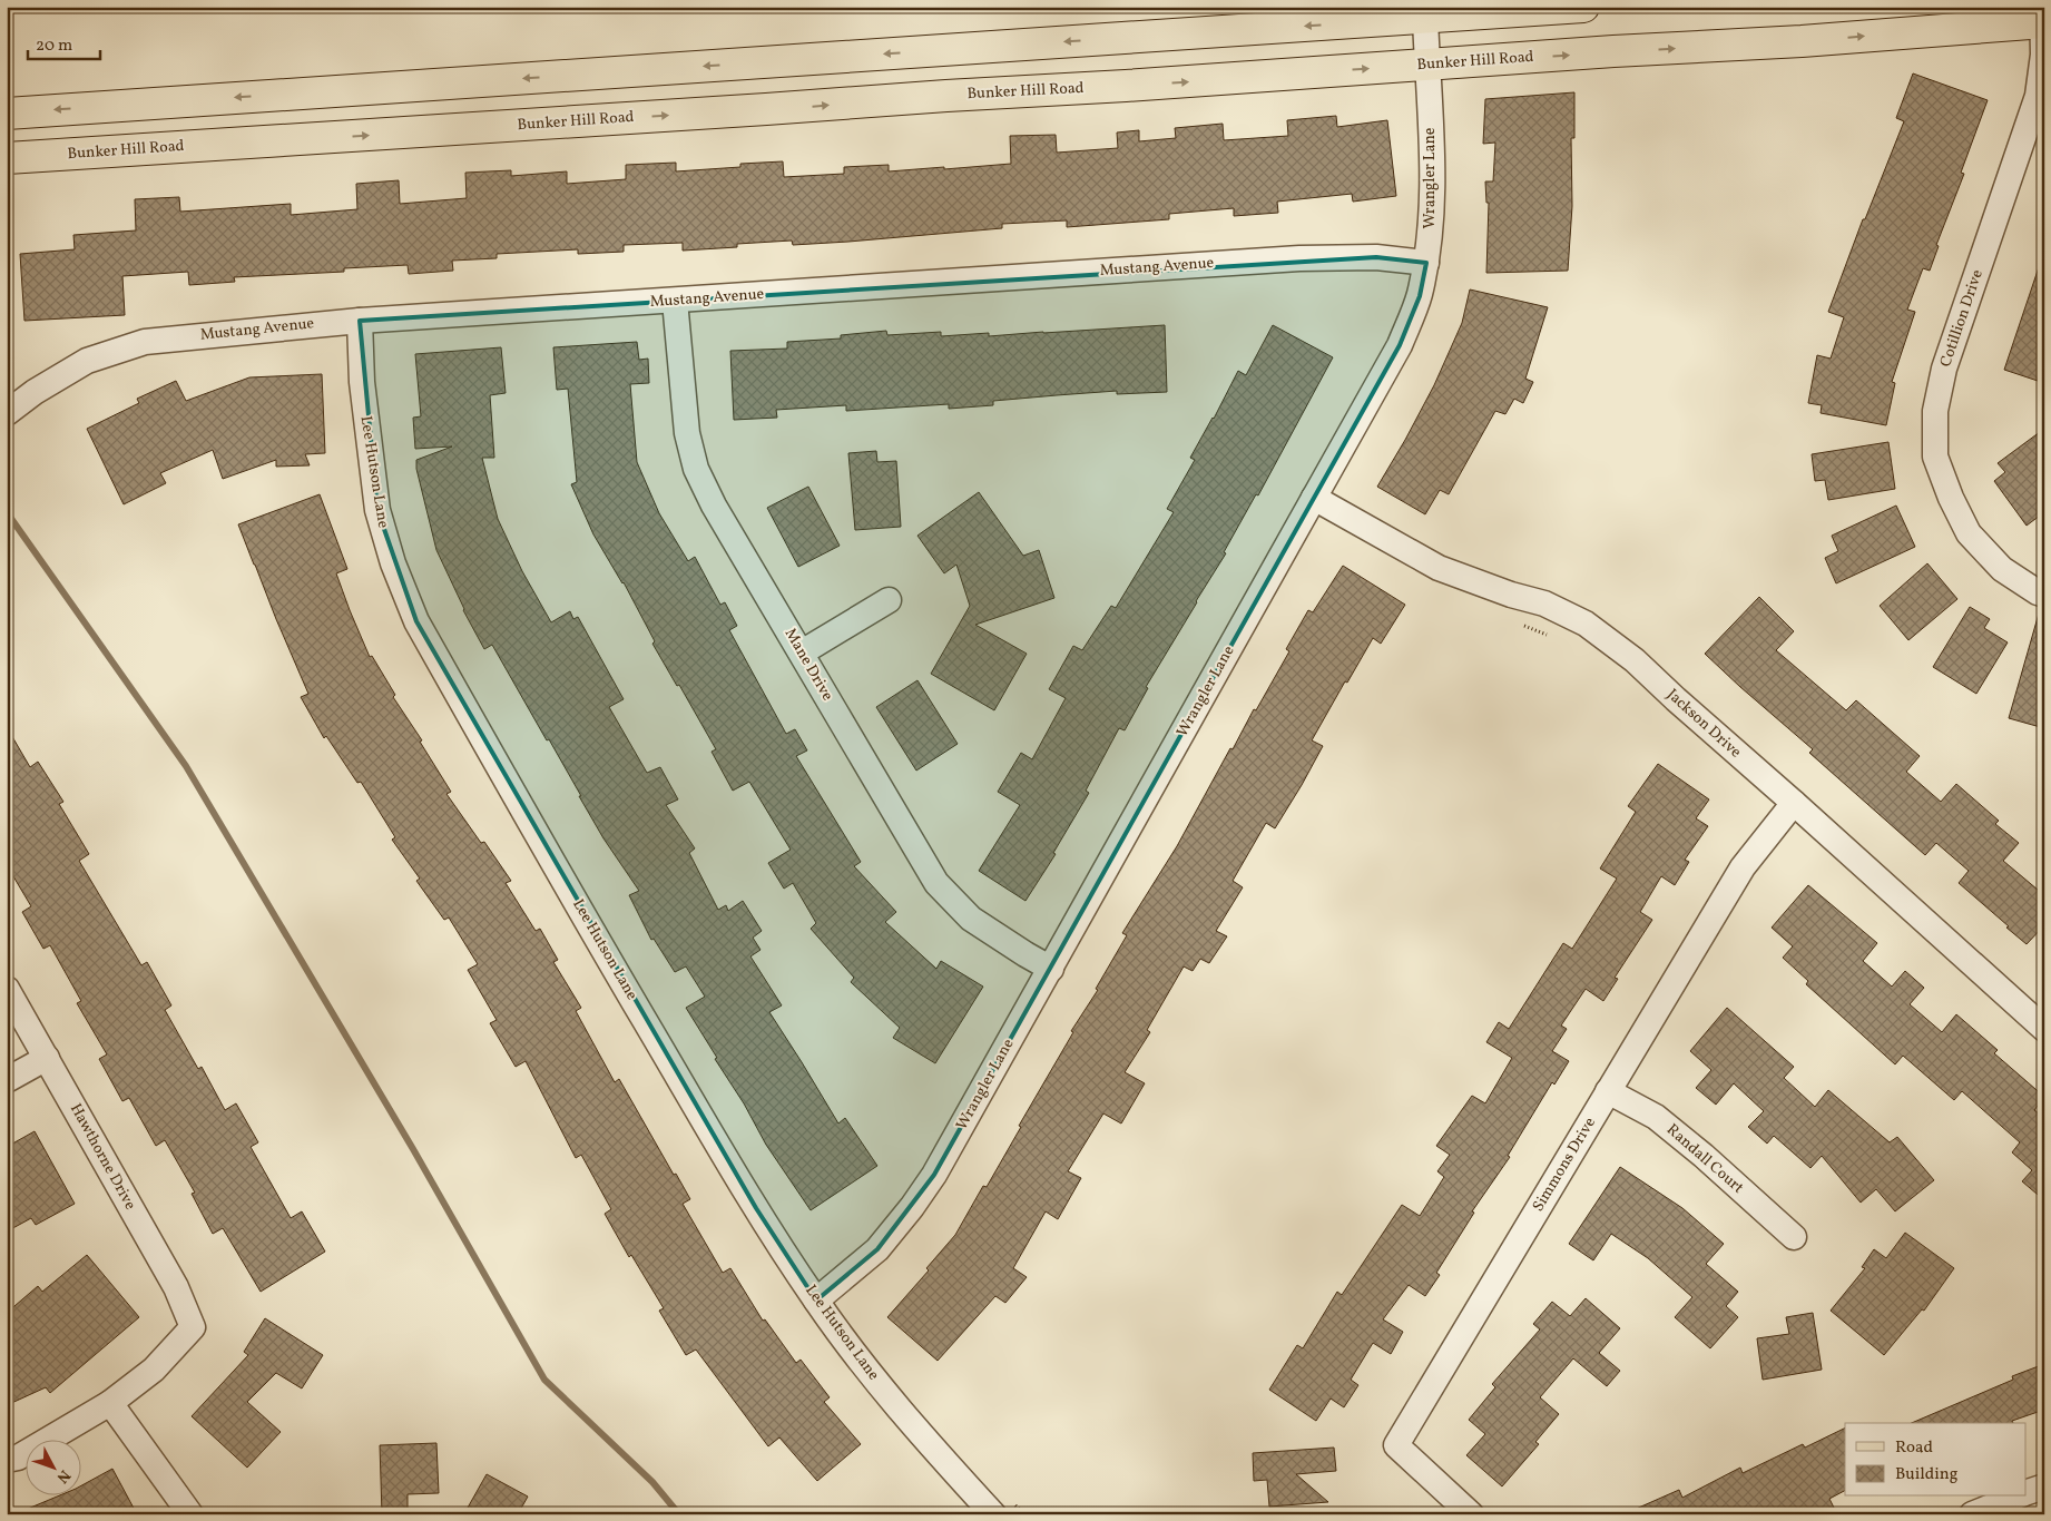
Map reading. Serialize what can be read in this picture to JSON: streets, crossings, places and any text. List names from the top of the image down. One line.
{"streets":{"main road":["Bunker Hill Road"],"street":["Wrangler Lane","Mustang Avenue","Cotillion Drive","Lee Hutson Lane","Mane Drive","Jackson Drive","Hawthorne Drive","Randall Court","Simmons Drive"]},"crossings":[["Bunker Hill Road","Wrangler Lane"],["Bunker Hill Road","Cotillion Drive"],["Wrangler Lane","Mustang Avenue"],["Wrangler Lane","Lee Hutson Lane"],["Wrangler Lane","Mane Drive"],["Wrangler Lane","Jackson Drive"],["Mustang Avenue","Lee Hutson Lane"],["Mustang Avenue","Mane Drive"],["Jackson Drive","Simmons Drive"],["Randall Court","Simmons Drive"]],"legend":["Road","Building"],"scale_bar":"20 m","north":"bottom right"}
